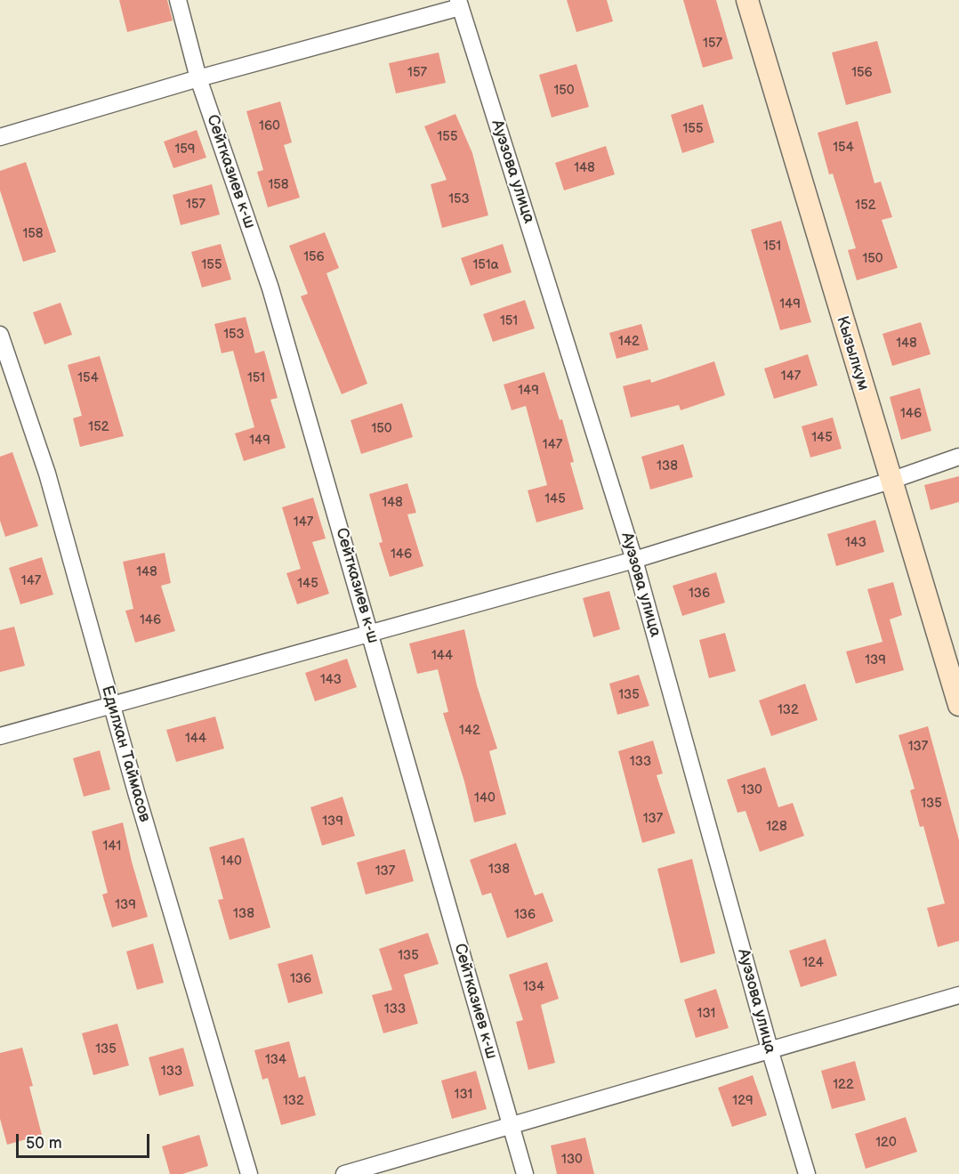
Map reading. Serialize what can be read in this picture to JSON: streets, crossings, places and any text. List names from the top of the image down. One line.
{"streets":{"street":["Сейтказиев к-ш","Ауэзова улица","Кызылкум","Едилхан Таймасов"]},"house_numbers":["157","157","156","150","160","155","155","154","159","148","158","153","157","152","158","151","156","150","155","151а","149","151","153","142","148","147","154","151","149","146","152","150","145","149","147","138","145","148","147","143","146","148","147","145","136","146","144","139","143","135","132","142","144","137","133","130","140","135","137","139","128","141","140","138","137","139","138","136","135","124","136","134","133","131","135","134","133","122","131","132","129","120","130"],"scale_bar":"50 m"}
